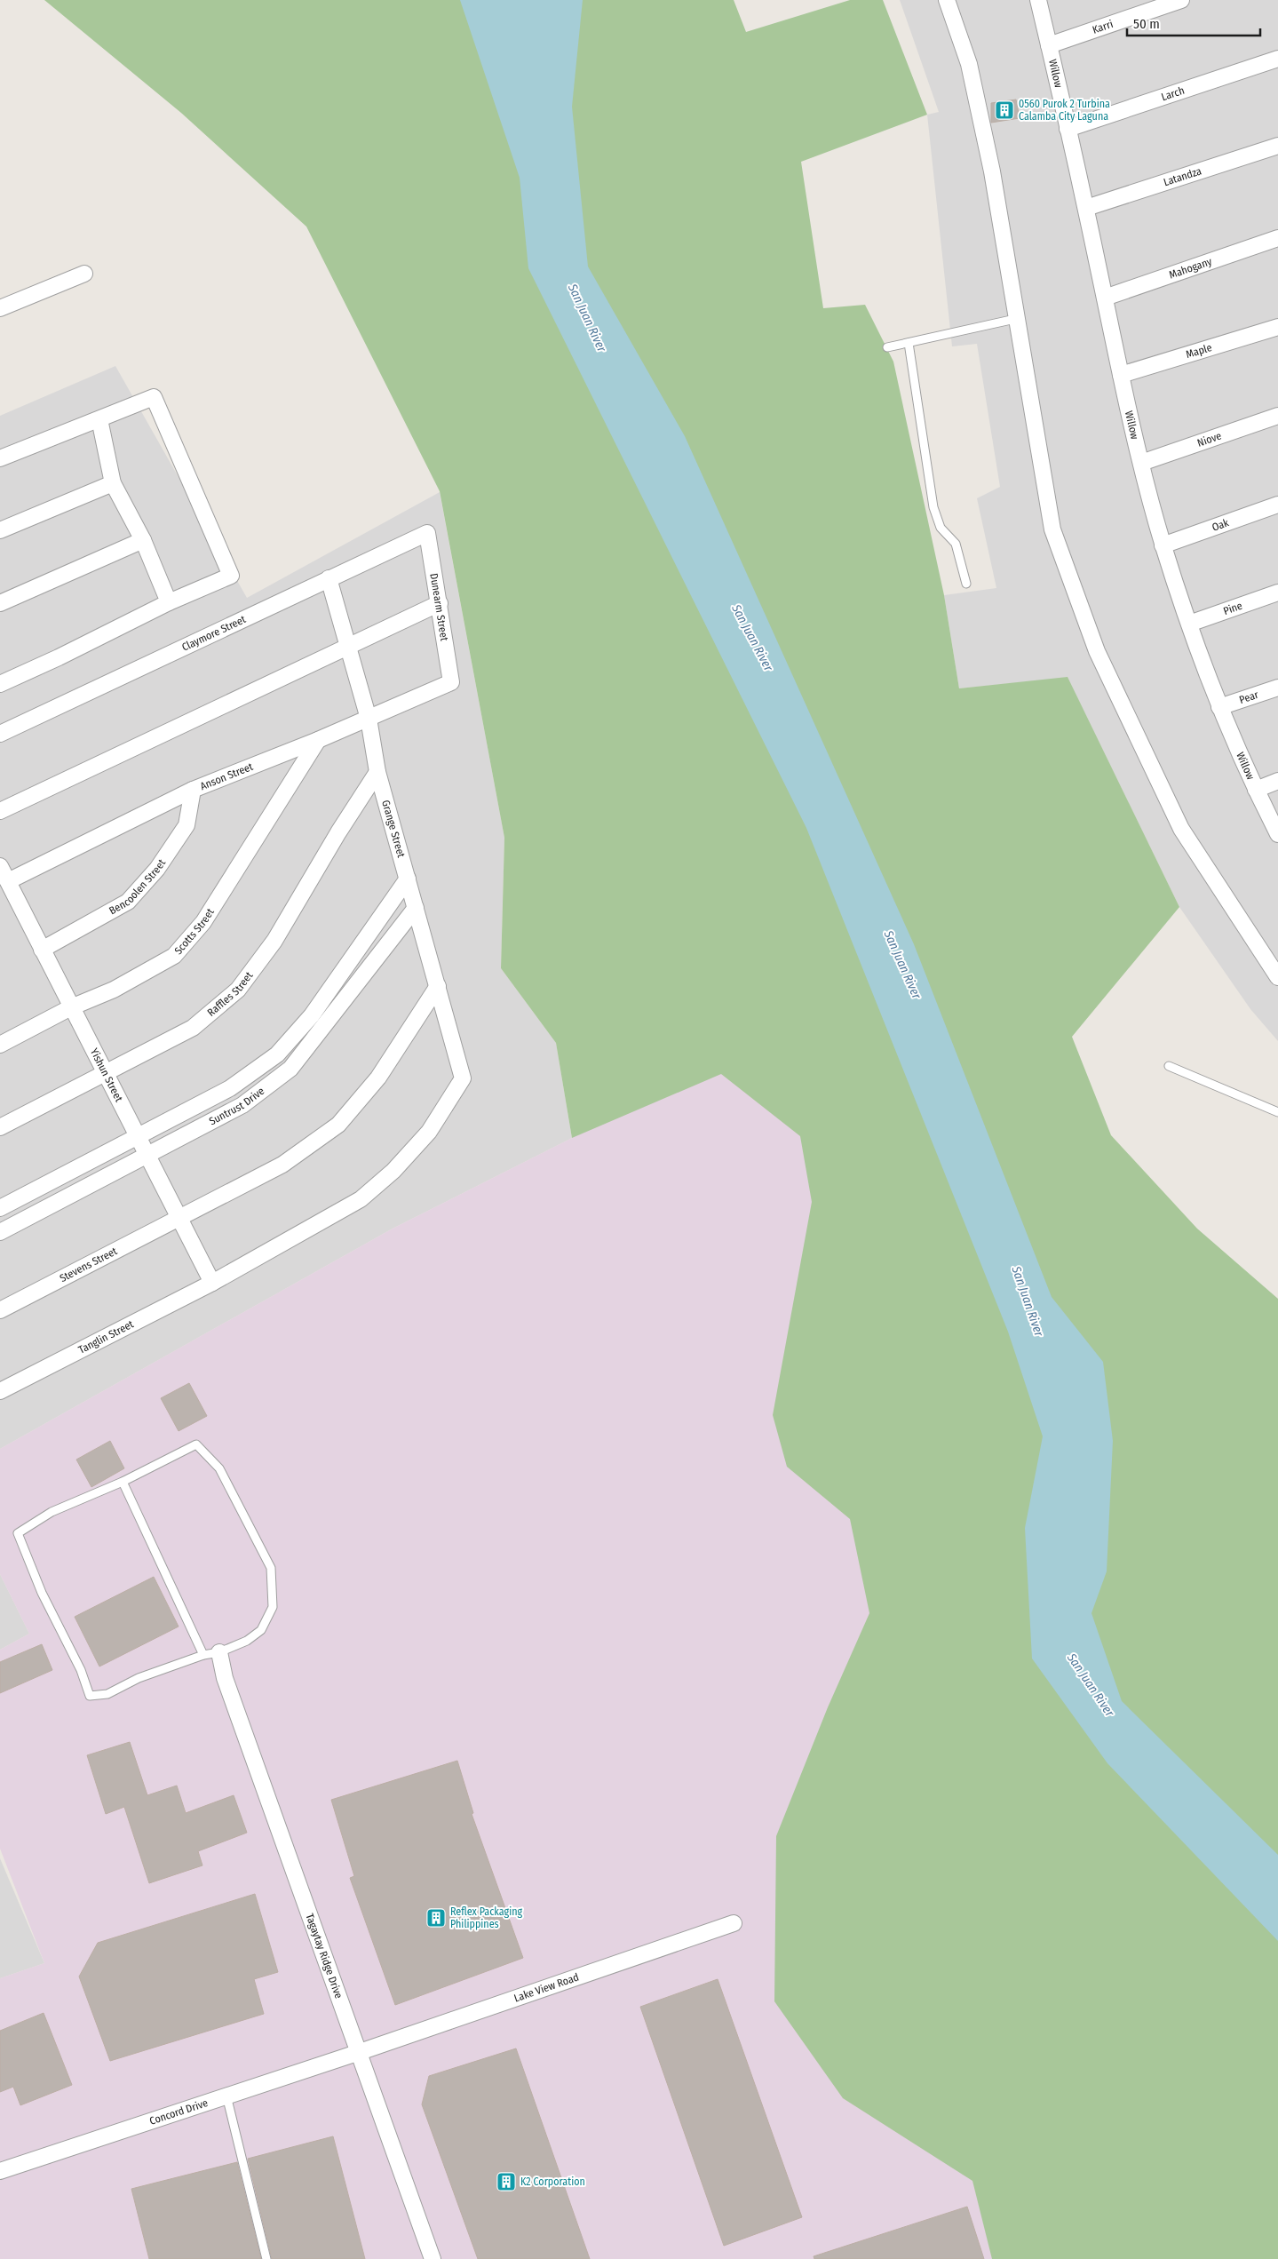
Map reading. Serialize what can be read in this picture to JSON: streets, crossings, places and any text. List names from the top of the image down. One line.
{"streets":{"street":["Karri","Willow","Larch","Latandza","Mahogany","Maple","Niove","Oak","Dunearm Street","Pine","Claymore Street","Pear","Anson Street","Grange Street","Bencoolen Street","Scotts Street","Raffles Street","Yishun Street","Suntrust Drive","Stevens Street","Tanglin Street","Tagaytay Ridge Drive","Lake View Road","Concord Drive"]},"crossings":[["Karri","Willow"],["Willow","Larch"],["Willow","Latandza"],["Willow","Mahogany"],["Willow","Maple"],["Willow","Niove"],["Willow","Oak"],["Willow","Pine"],["Willow","Pear"],["Dunearm Street","Claymore Street"],["Dunearm Street","Anson Street"],["Claymore Street","Grange Street"],["Anson Street","Grange Street"],["Anson Street","Bencoolen Street"],["Anson Street","Scotts Street"],["Anson Street","Yishun Street"],["Grange Street","Raffles Street"],["Grange Street","Suntrust Drive"],["Grange Street","Stevens Street"],["Grange Street","Tanglin Street"],["Bencoolen Street","Yishun Street"],["Scotts Street","Yishun Street"],["Raffles Street","Yishun Street"],["Yishun Street","Suntrust Drive"],["Yishun Street","Stevens Street"],["Yishun Street","Tanglin Street"],["Tagaytay Ridge Drive","Lake View Road"],["Tagaytay Ridge Drive","Concord Drive"],["Lake View Road","Concord Drive"]],"water":["San Juan River"],"places":{"building":["0560 Purok 2 Turbina Calamba City Laguna","Reflex Packaging Philippines","K2 Corporation"]},"scale_bar":"50 m"}
